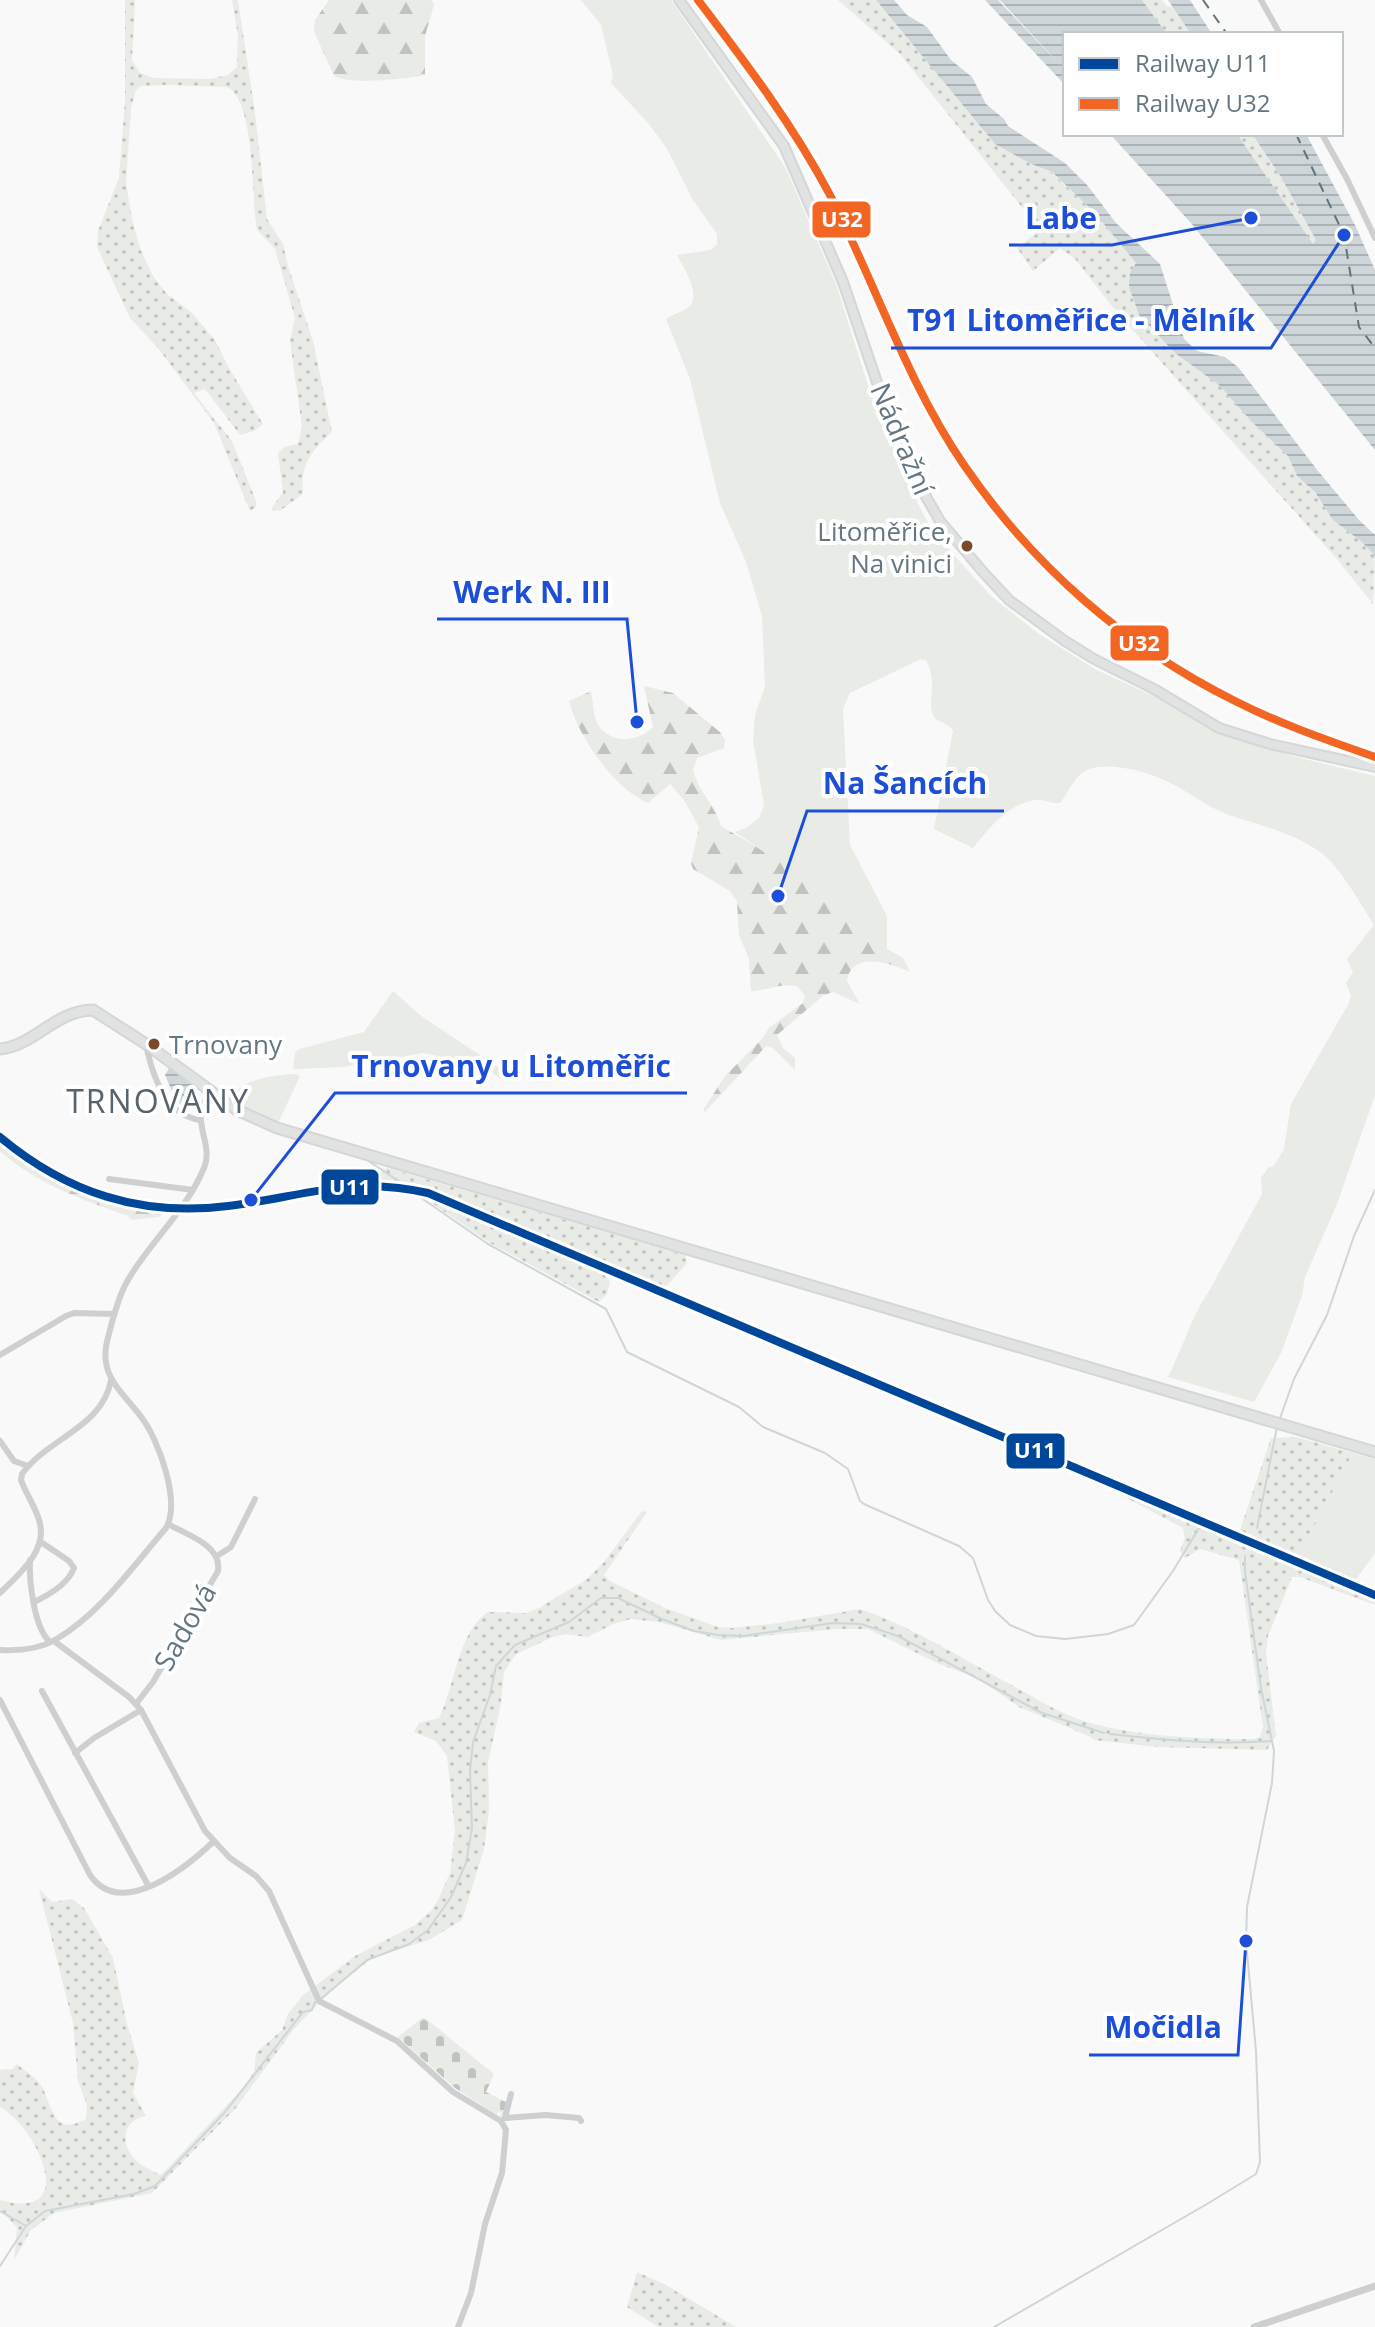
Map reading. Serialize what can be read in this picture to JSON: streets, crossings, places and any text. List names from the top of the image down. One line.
{"streets":{"main road":["Nádražní"],"street":["Sadová"]},"districts":["TRNOVANY"],"places":["Labe","T91 Litoměřice - Mělník","Litoměřice, Na vinici","Werk N. III","Na Šancích","Trnovany","Trnovany u Litoměřic","Močidla"],"lines":["rail line U32","rail line U11"],"legend":["Railway U11","Railway U32"]}
